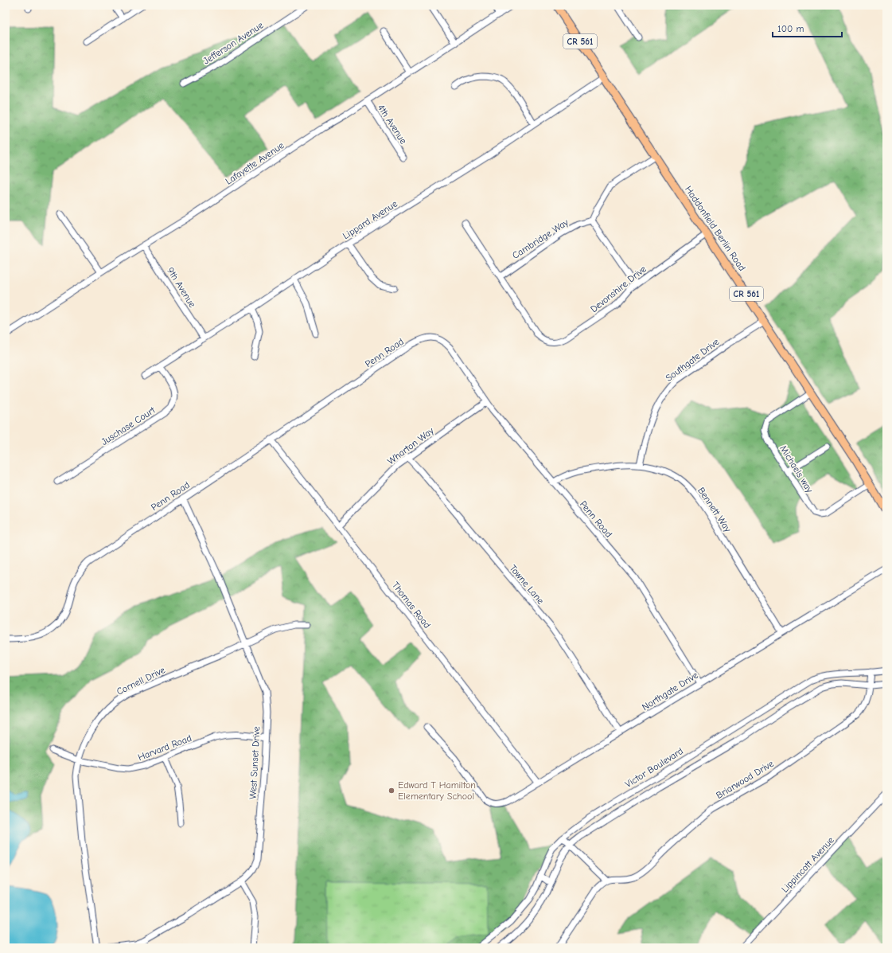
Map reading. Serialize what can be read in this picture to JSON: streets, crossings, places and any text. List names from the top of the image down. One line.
{"streets":{"main road":["CR 561","Haddonfield Berlin Road"],"street":["Jefferson Avenue","4th Avenue","Lafayette Avenue","Lippard Avenue","Cambridge Way","9th Avenue","Devonshire Drive","Penn Road","Southgate Drive","Juschase Court","Wharton Way","Michaels way","Bennett Way","Towne Lane","Thomas Road","Cornell Drive","Northgate Drive","Harvard Road","West Sunset Drive","Victor Boulevard","Briarwood Drive","Lippincott Avenue"]},"crossings":[["4th Avenue","Lafayette Avenue"],["Lafayette Avenue","9th Avenue"],["Lippard Avenue","Haddonfield Berlin Road"],["Lippard Avenue","9th Avenue"],["Lippard Avenue","Juschase Court"],["Haddonfield Berlin Road","Devonshire Drive"],["Haddonfield Berlin Road","Southgate Drive"],["Haddonfield Berlin Road","Michaels way"],["Cambridge Way","Devonshire Drive"],["Penn Road","Wharton Way"],["Penn Road","Bennett Way"],["Penn Road","Thomas Road"],["Penn Road","Northgate Drive"],["Penn Road","West Sunset Drive"],["Southgate Drive","Bennett Way"],["Wharton Way","Towne Lane"],["Wharton Way","Thomas Road"],["Bennett Way","Northgate Drive"],["Towne Lane","Northgate Drive"],["Thomas Road","Northgate Drive"],["Cornell Drive","Harvard Road"],["Cornell Drive","West Sunset Drive"],["Harvard Road","West Sunset Drive"],["Victor Boulevard","Briarwood Drive"]],"places":["Edward T Hamilton Elementary School"],"scale_bar":"100 m"}
